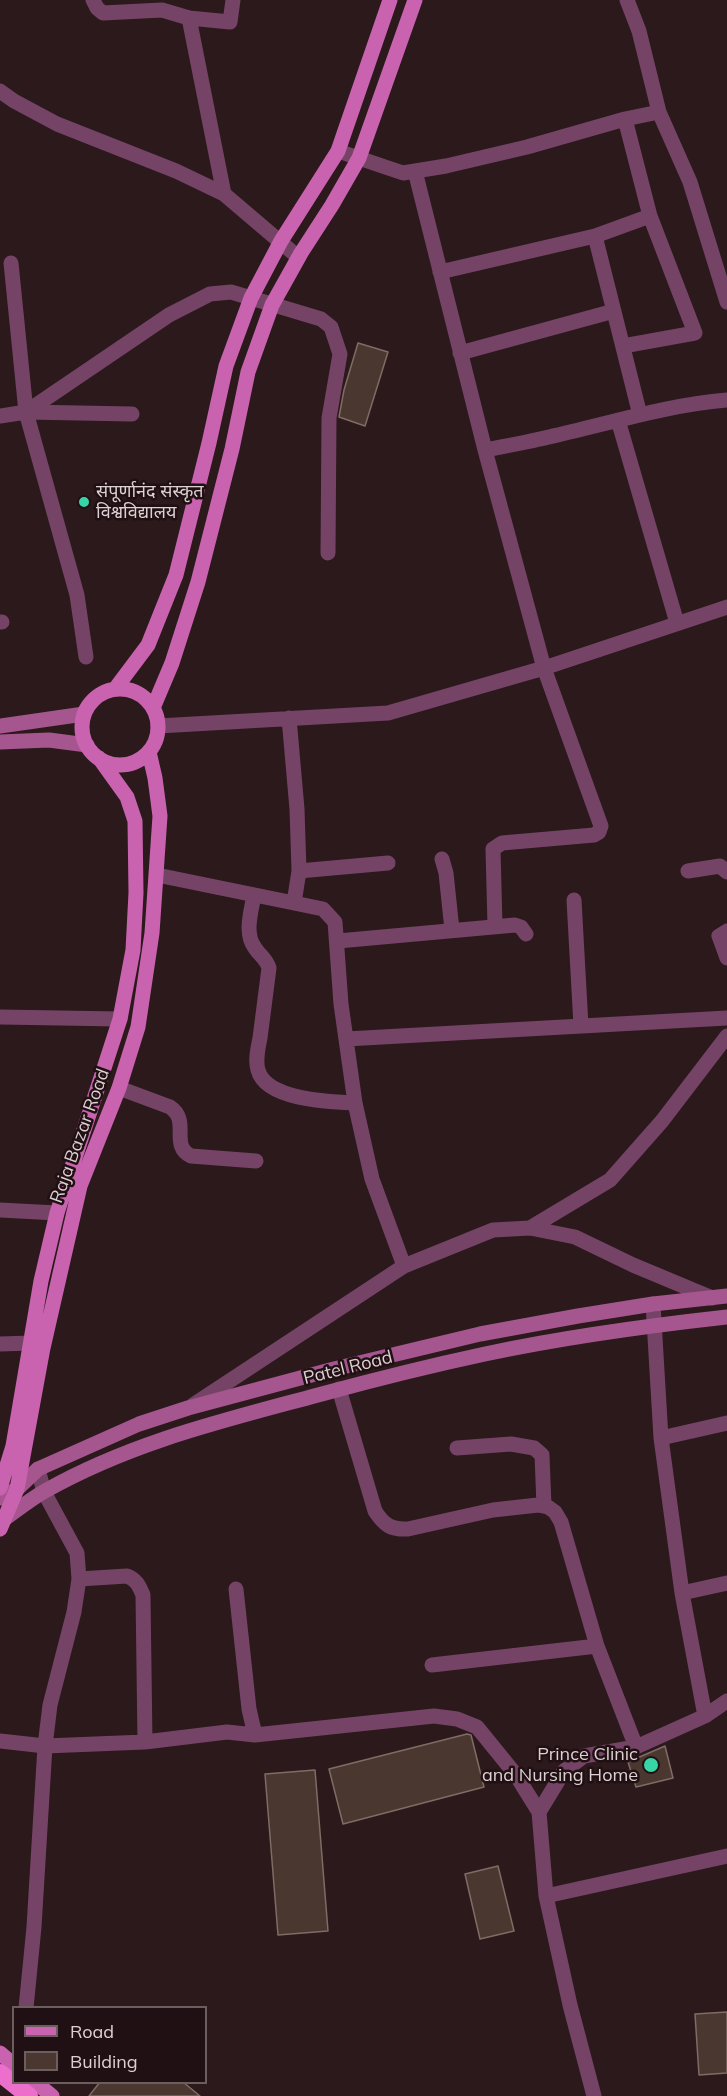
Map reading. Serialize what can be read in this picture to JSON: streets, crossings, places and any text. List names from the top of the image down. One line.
{"streets":{"main road":["Raja Bazar Road"],"street":["Patel Road"]},"crossings":[["Raja Bazar Road","Patel Road"]],"places":["संपूर्णानंद संस्कृत विश्वविद्यालय","Prince Clinic and Nursing Home"],"legend":["Road","Building"]}
